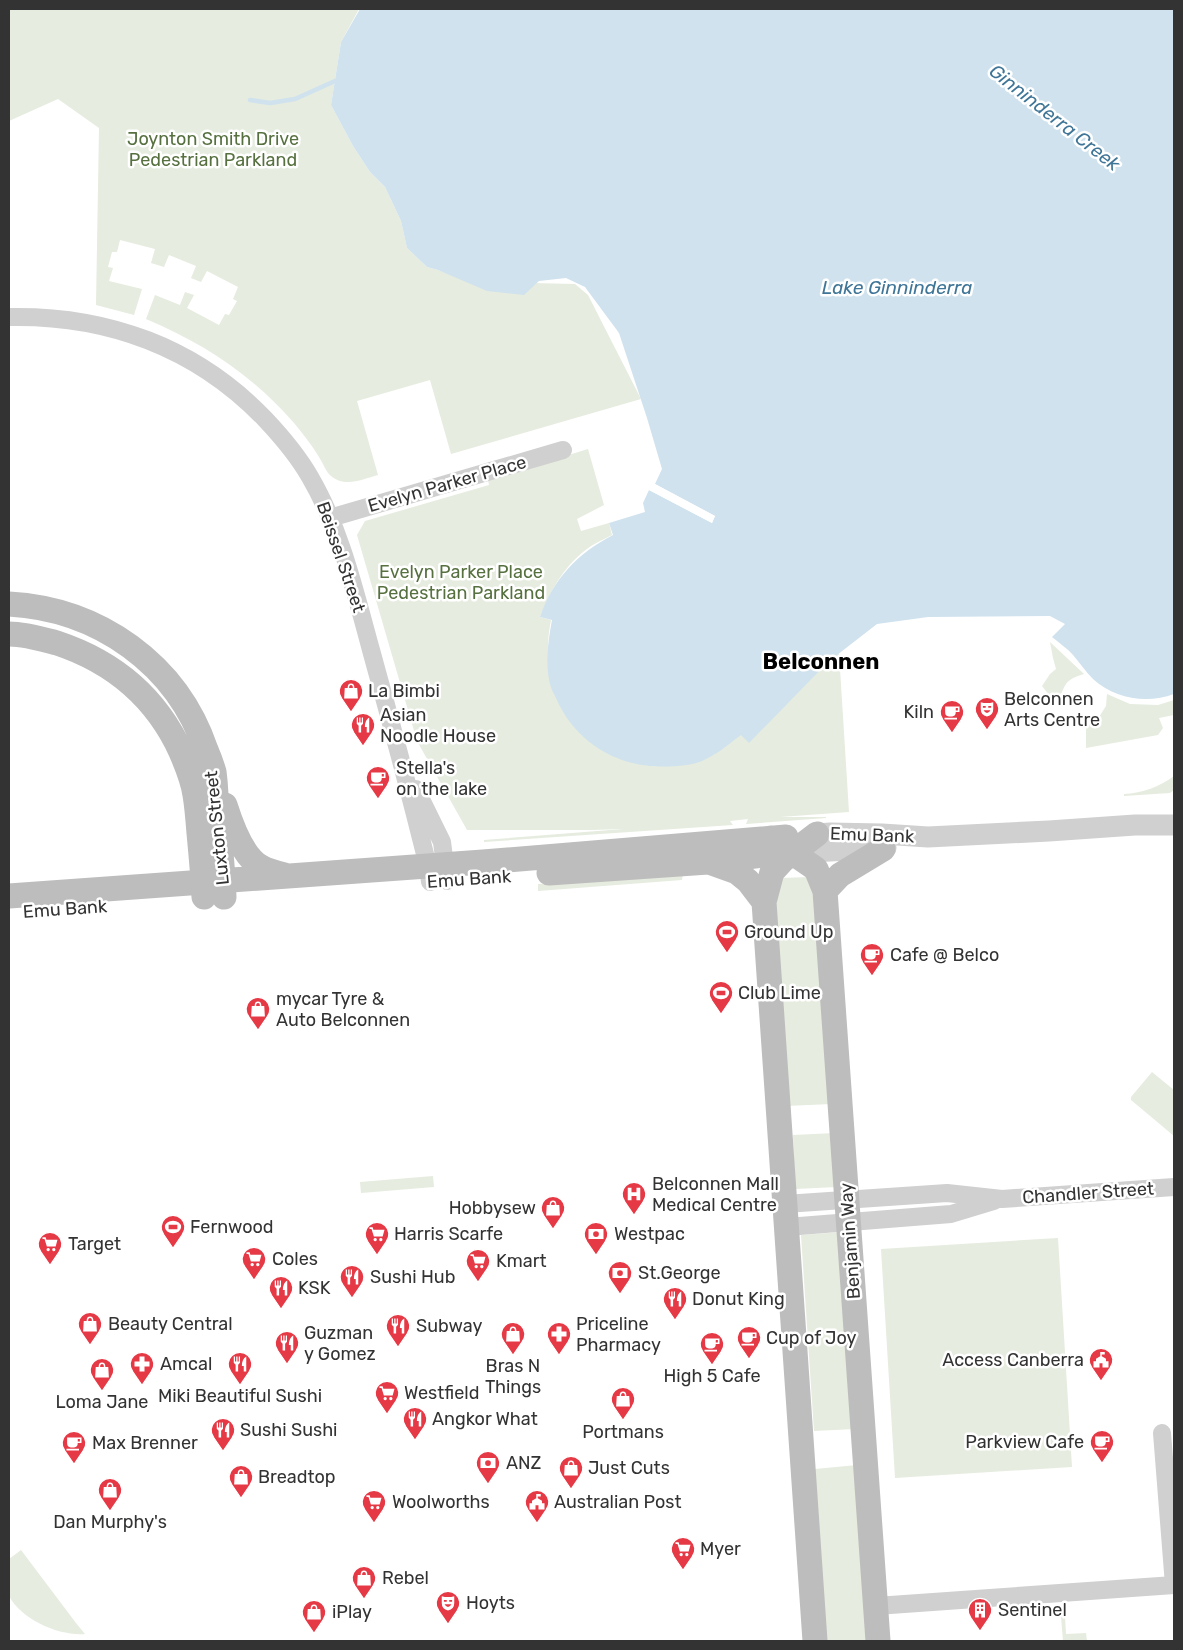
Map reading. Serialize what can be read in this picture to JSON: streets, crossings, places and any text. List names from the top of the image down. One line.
{"streets":{"main road":["Luxton Street","Emu Bank","Benjamin Way"],"street":["Evelyn Parker Place","Beissel Street","Chandler Street"]},"crossings":[["Evelyn Parker Place","Beissel Street"],["Beissel Street","Emu Bank"],["Luxton Street","Emu Bank"],["Emu Bank","Benjamin Way"],["Chandler Street","Benjamin Way"]],"districts":["Belconnen"],"water":["Ginninderra Creek","Lake Ginninderra"],"parks":["Joynton Smith Drive Pedestrian Parkland","Evelyn Parker Place Pedestrian Parkland"],"places":{"shop":["La Bimbi","mycar Tyre & Auto Belconnen","Hobbysew","Beauty Central","Bras N Things","Loma Jane","Portmans","Just Cuts","Breadtop","Dan Murphy's","Rebel","iPlay"],"theatre":["Belconnen Arts Centre","Hoyts"],"cafe":["Kiln","Stella's on the lake","Cafe @ Belco","Cup of Joy","High 5 Cafe","Parkview Cafe","Max Brenner"],"restaurant":["Asian Noodle House","Sushi Hub","KSK","Donut King","Subway","Guzman y Gomez","Miki Beautiful Sushi","Angkor What","Sushi Sushi"],"sports":["Ground Up","Club Lime","Fernwood"],"hospital":["Belconnen Mall Medical Centre"],"supermarket":["Harris Scarfe","Target","Coles","Kmart","Westfield","Woolworths","Myer"],"bank":["Westpac","St.George","ANZ"],"pharmacy":["Priceline Pharmacy","Amcal"],"public building":["Access Canberra","Australian Post"],"building":["Sentinel"]}}
